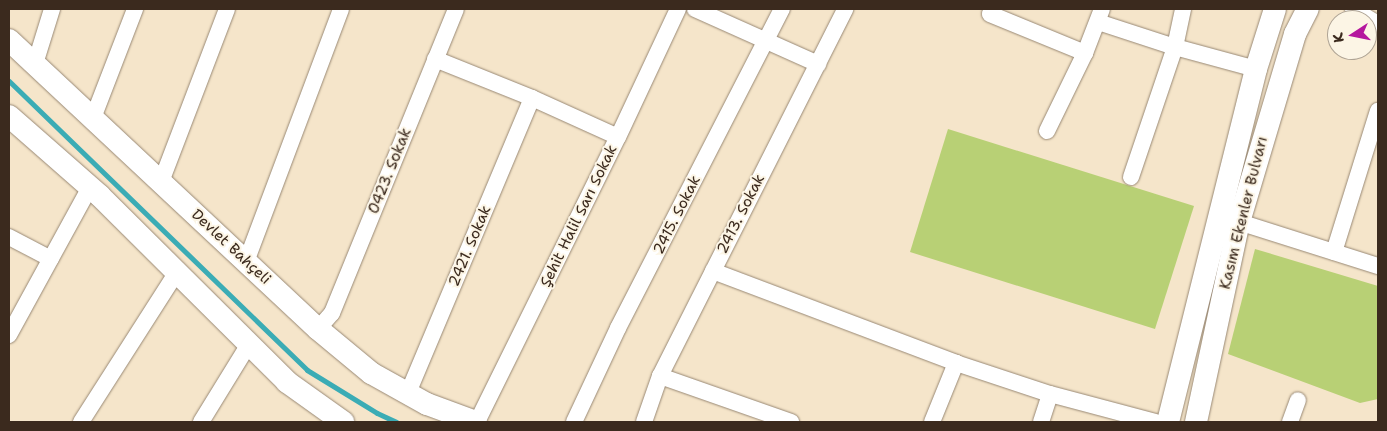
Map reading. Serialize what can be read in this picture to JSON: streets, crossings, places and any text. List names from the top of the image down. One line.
{"streets":{"street":["0423. Sokak","Kasım Ekenler Bulvarı","2413. Sokak","2415. Sokak","Şehit Halil Sarı Sokak","2421. Sokak","Devlet Bahçeli"]},"crossings":[["0423. Sokak","Devlet Bahçeli"],["Şehit Halil Sarı Sokak","Devlet Bahçeli"],["2421. Sokak","Devlet Bahçeli"]],"north":"left"}
